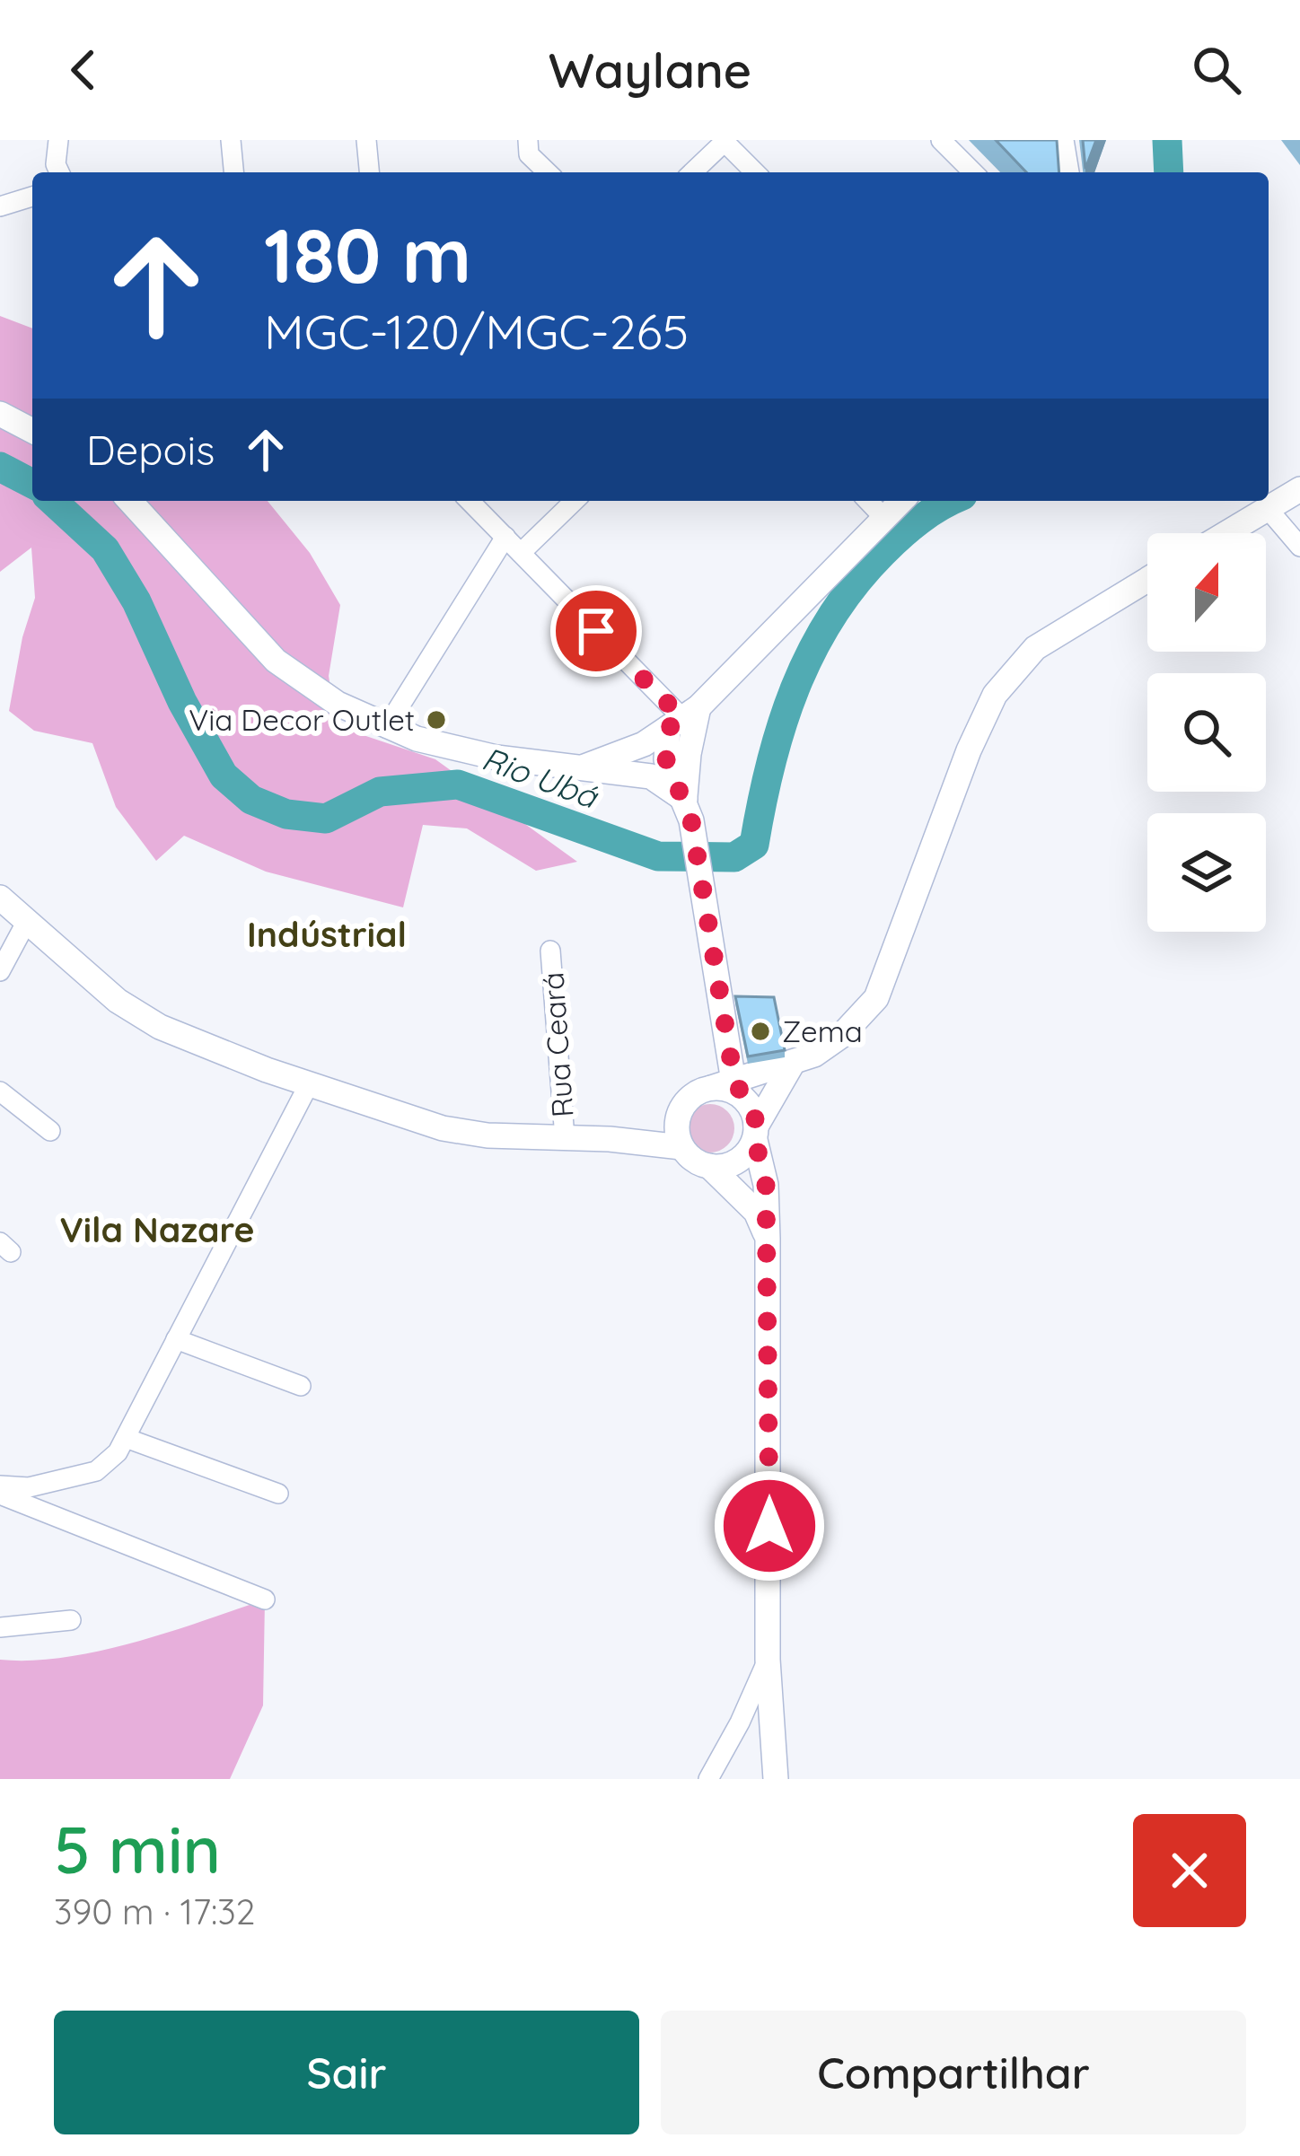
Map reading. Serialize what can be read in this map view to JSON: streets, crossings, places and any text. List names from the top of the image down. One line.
{"streets":{"street":["Rua Ceará"]},"districts":["Indústrial","Vila Nazare"],"water":["Rio Ubá"],"places":["Via Decor Outlet","Zema"],"north":"top","page":{"header":"Waylane","turn":["180 m","MGC-120/MGC-265"],"then":"Depois","heading":["5 min","390 m · 17:32"],"buttons":["Sair","Compartilhar"]}}
